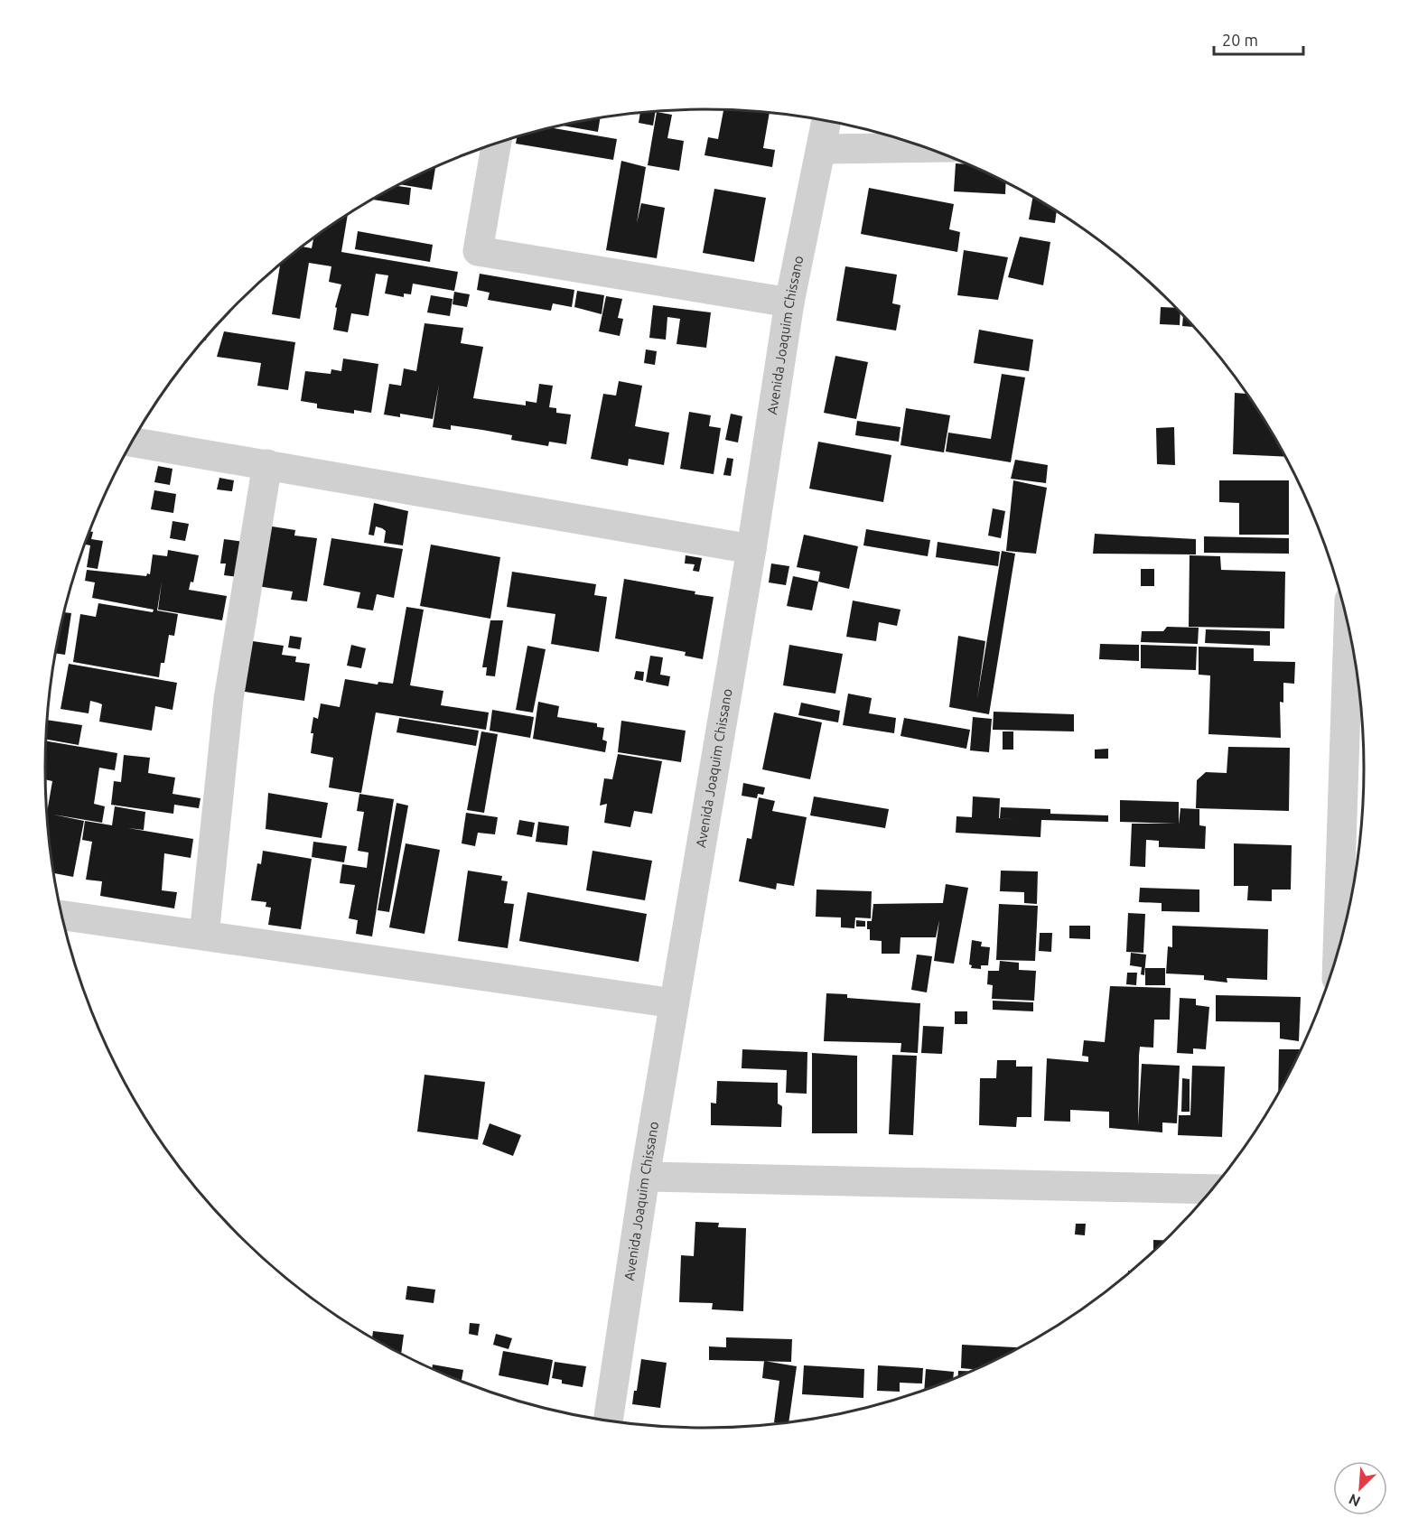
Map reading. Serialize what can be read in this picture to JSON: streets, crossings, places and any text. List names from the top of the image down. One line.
{"streets":{"street":["Avenida Joaquim Chissano"]},"scale_bar":"20 m","north":"bottom left"}
